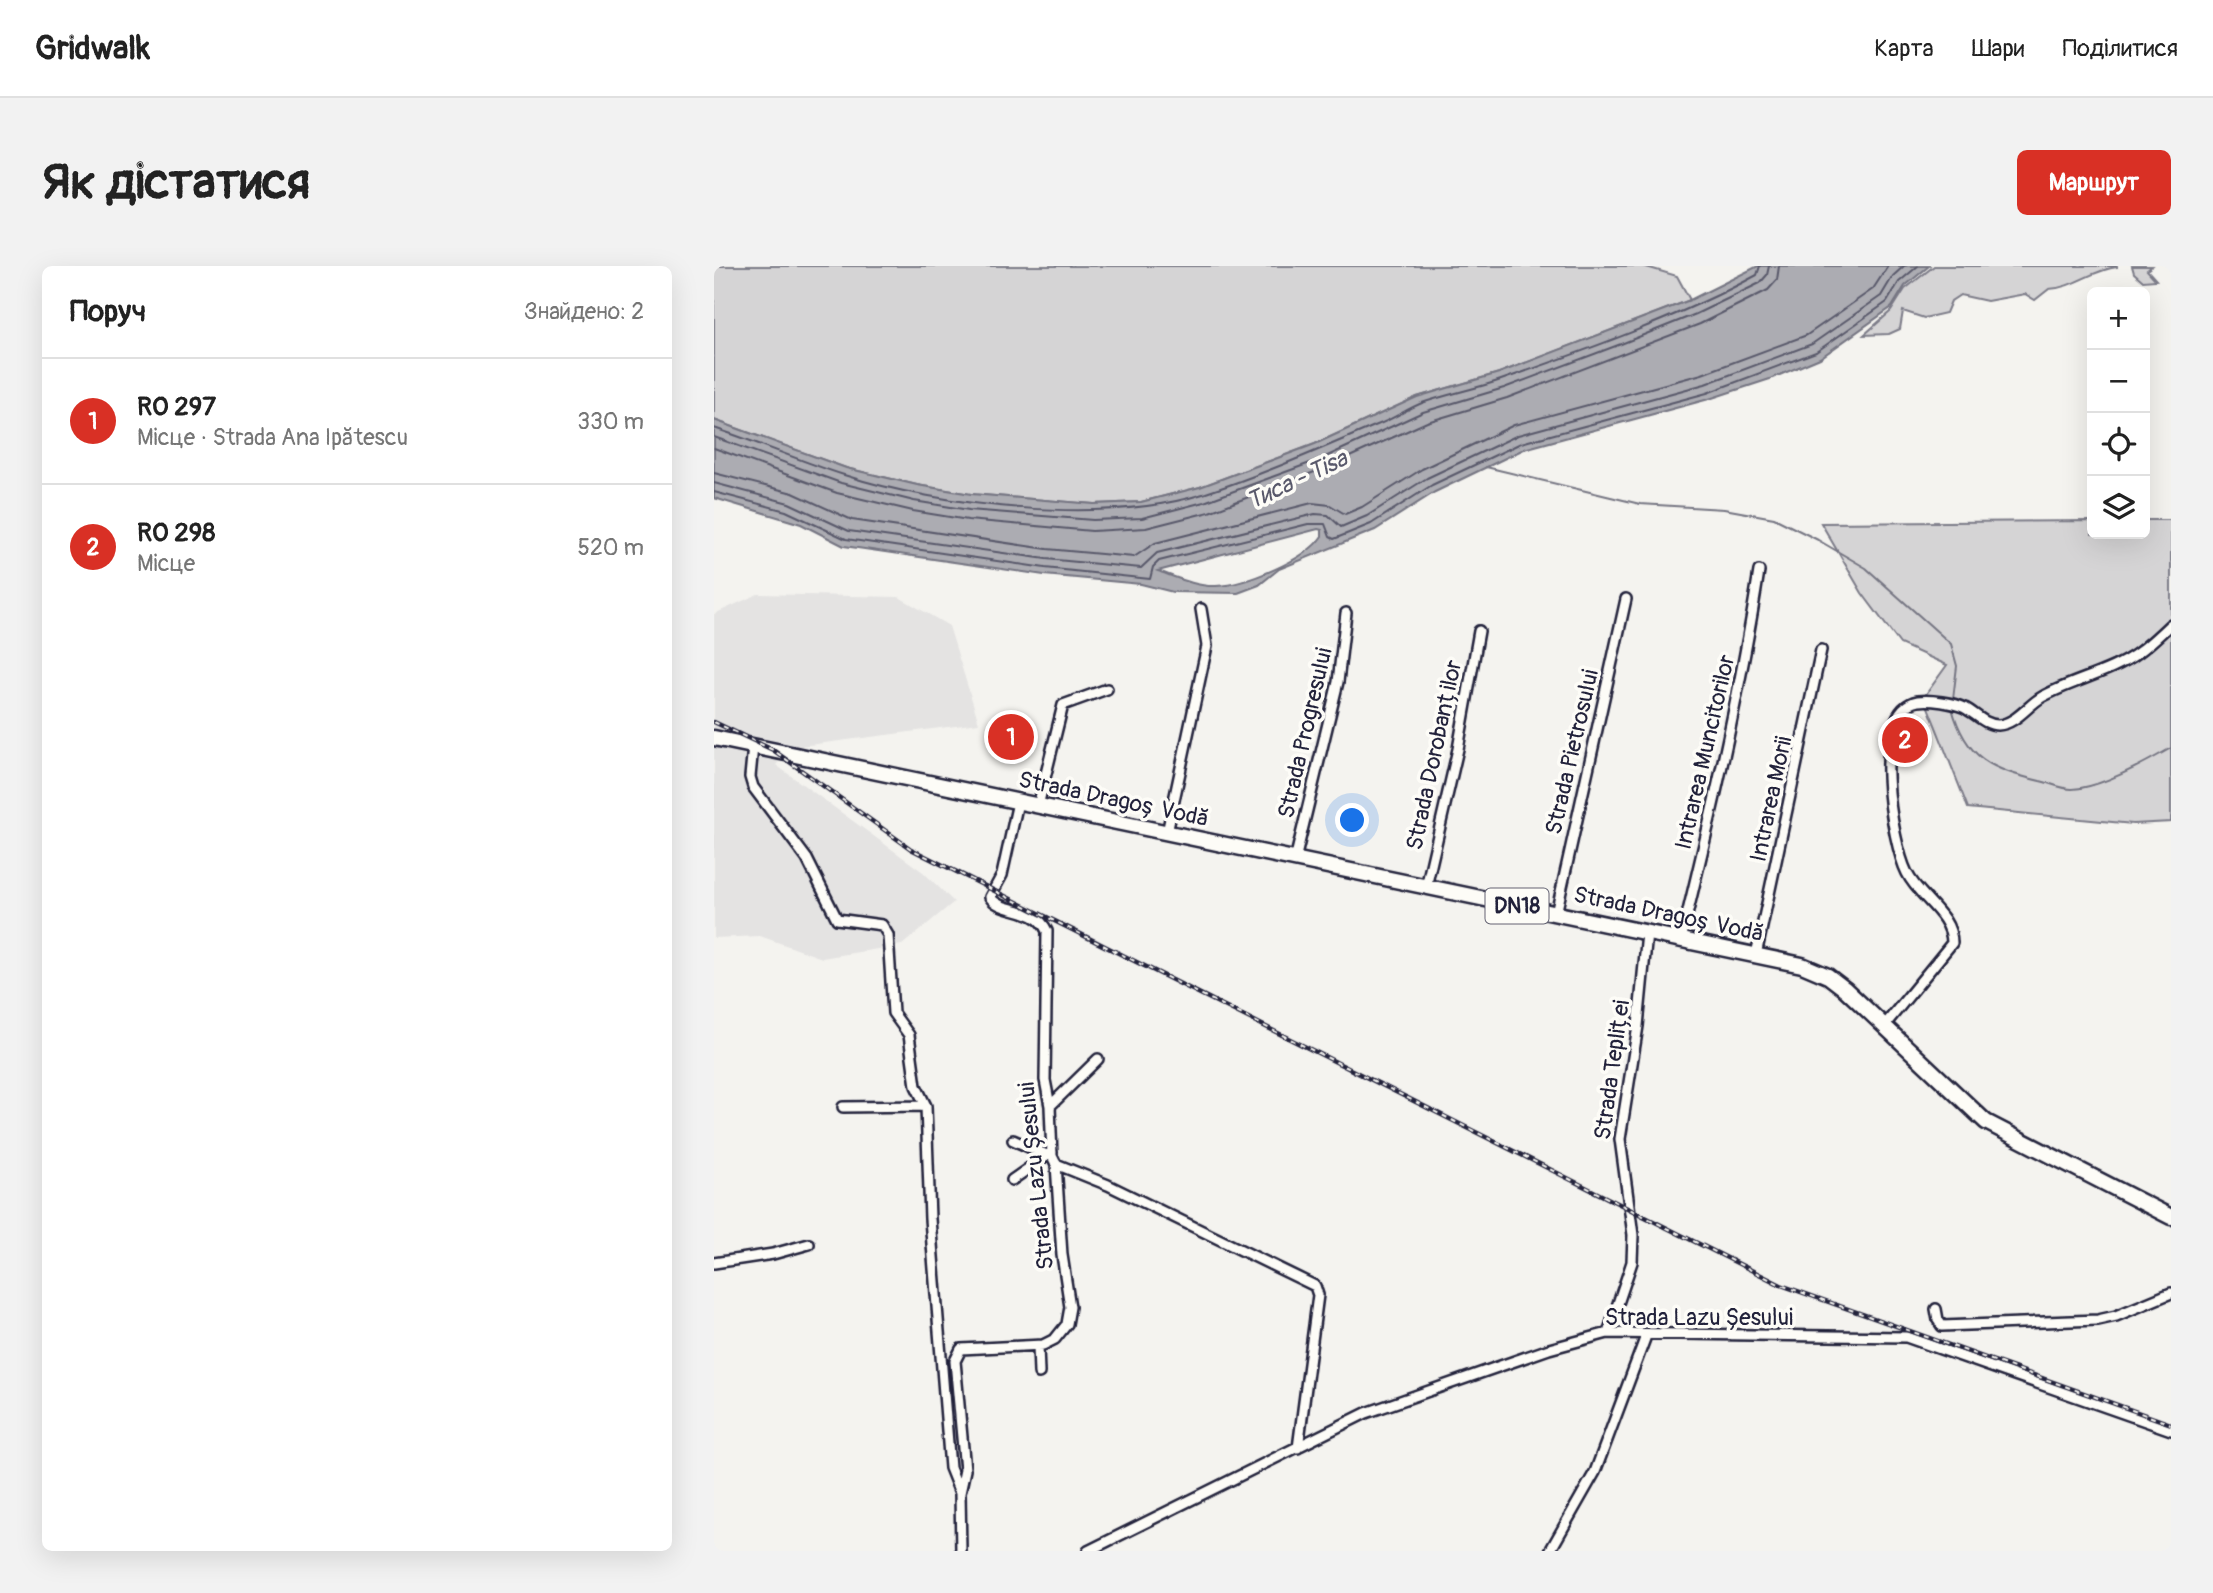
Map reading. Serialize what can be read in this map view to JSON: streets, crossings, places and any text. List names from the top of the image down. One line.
{"streets":{"main road":["Strada Dragoș Vodă","DN18"],"street":["Strada Progresului","Strada Pietrosului","Intrarea Muncitorilor","Strada Dorobanților","Intrarea Morii","Strada Tepliței","Strada Lazu Șesului"]},"crossings":[["Strada Progresului","Strada Dragoș Vodă"],["Strada Pietrosului","Strada Dragoș Vodă"],["Intrarea Muncitorilor","Strada Dragoș Vodă"],["Strada Dorobanților","Strada Dragoș Vodă"],["Strada Dragoș Vodă","Intrarea Morii"],["Strada Dragoș Vodă","Strada Tepliței"],["Strada Dragoș Vodă","Strada Lazu Șesului"],["Strada Tepliței","Strada Lazu Șesului"]],"water":["Тиса - Tisa"],"page":{"header":"Gridwalk","nav":["Карта","Шари","Поділитися"],"buttons":"Маршрут","title":"Як дістатися","heading":["Поруч","Знайдено: 2"],"map_buttons":["+","−"],"list":[{"mark":"1","name":"RO 297","note":"Місце · Strada Ana Ipătescu","value":"330 m"},{"mark":"2","name":"RO 298","note":"Місце","value":"520 m"}],"pins":["1","2"]}}
